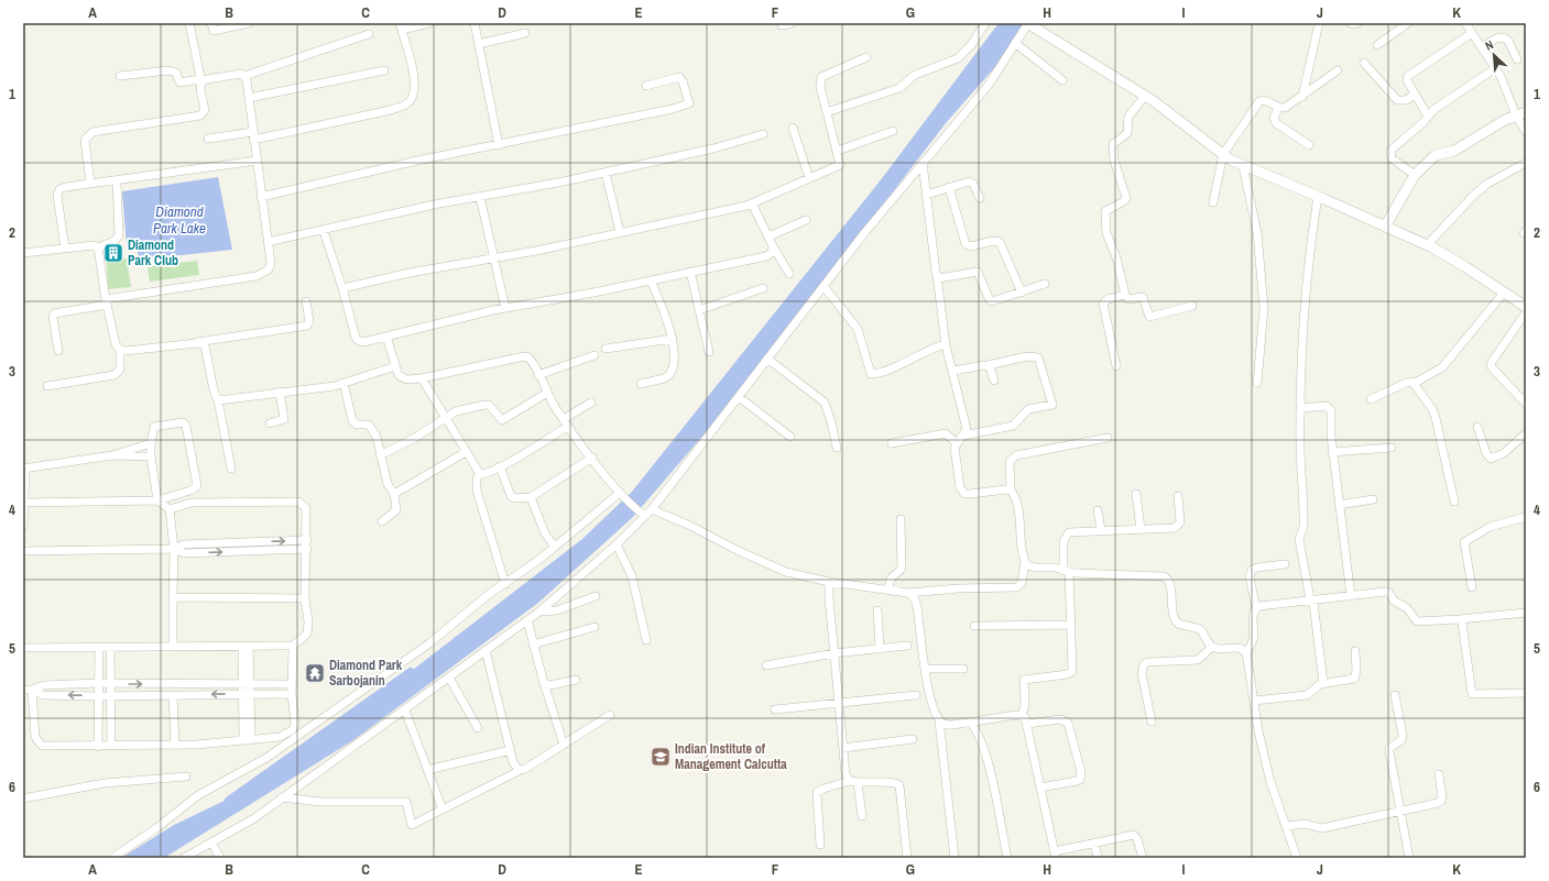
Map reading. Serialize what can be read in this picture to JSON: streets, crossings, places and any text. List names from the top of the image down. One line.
{"water":["Diamond Park Lake"],"places":{"building":["Diamond Park Club"],"temple":["Diamond Park Sarbojanin"],"school or university":["Indian Institute of Management Calcutta"]},"north":"top left","grid":{"columns":["A","B","C","D","E","F","G","H","I","J","K"],"rows":["1","2","3","4","5","6"]}}
